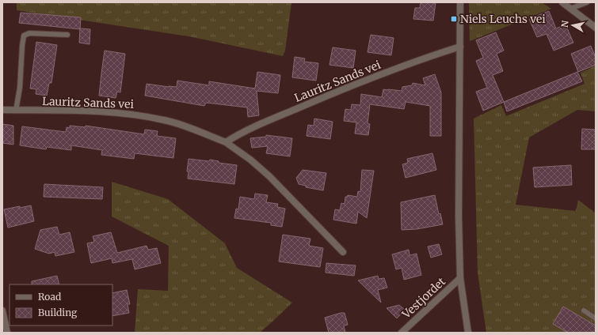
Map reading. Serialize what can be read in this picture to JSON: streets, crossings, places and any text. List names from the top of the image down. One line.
{"streets":{"street":["Lauritz Sands vei","Vestjordet"]},"places":{"transit":["Niels Leuchs vei"]},"legend":["Road","Building"],"north":"left"}
